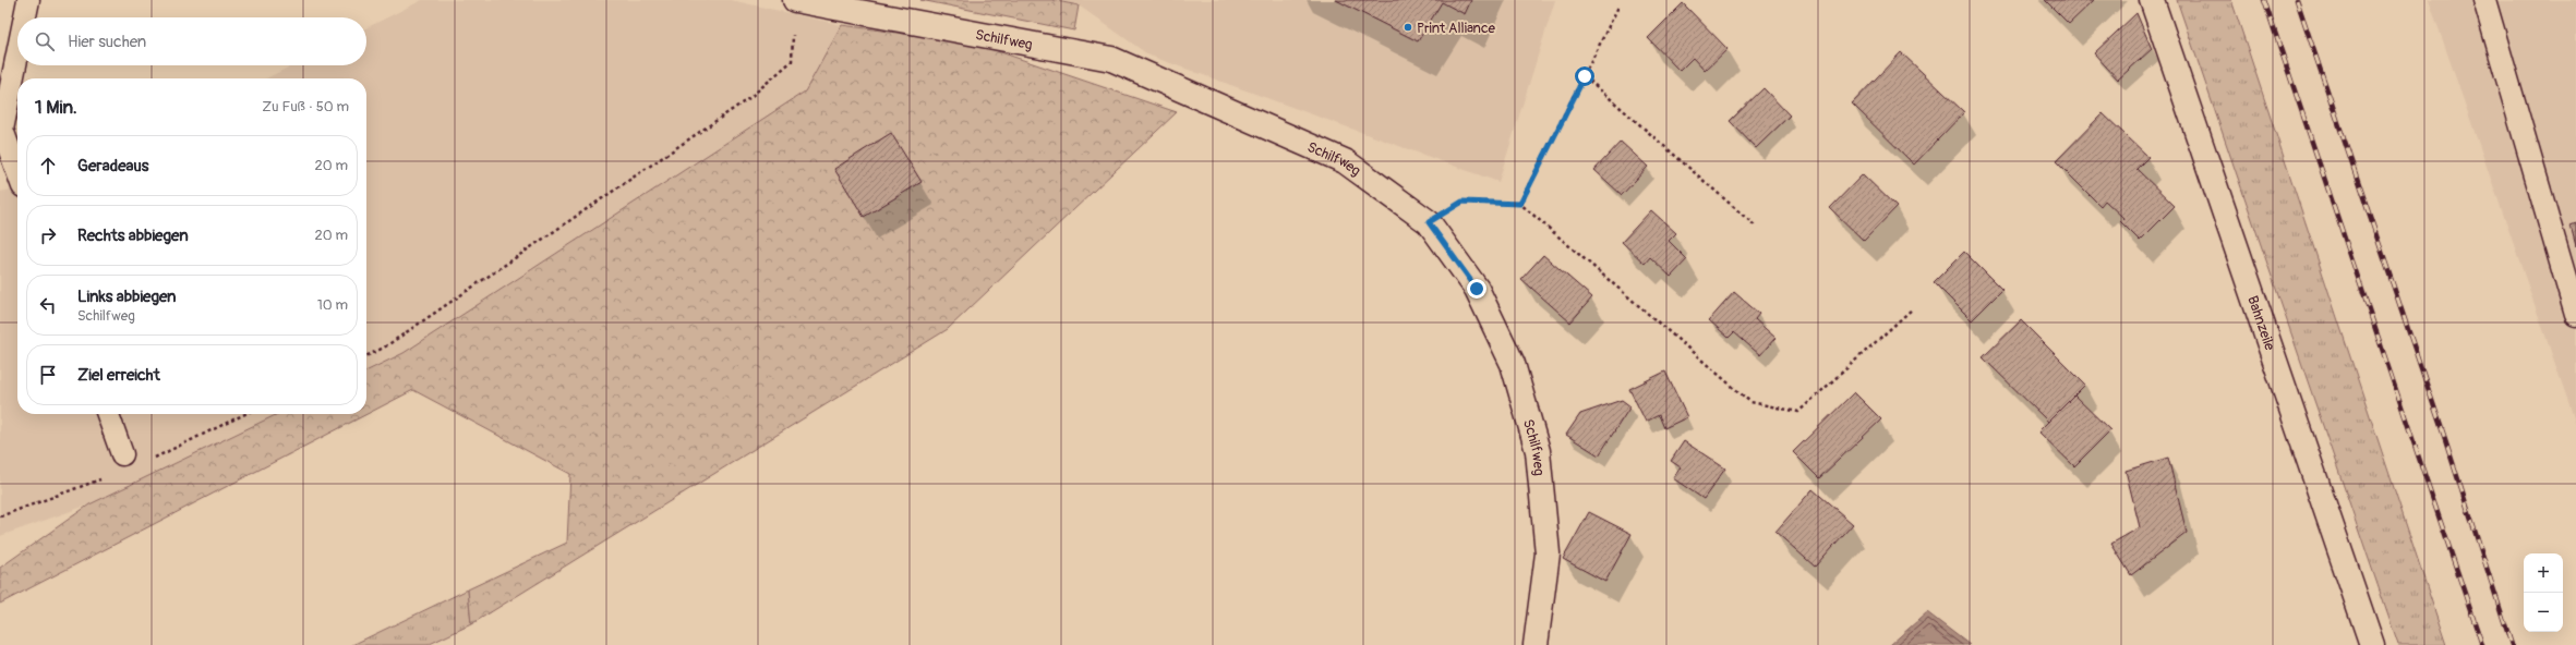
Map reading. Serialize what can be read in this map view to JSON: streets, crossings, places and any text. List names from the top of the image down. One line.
{"streets":{"street":["Schilfweg","Bahnzeile"]},"places":["Print Alliance"],"page":{"search":"Hier suchen","heading":["1 Min.","Zu Fuß · 50 m"],"list":[["Geradeaus","20 m"],["Rechts abbiegen","20 m"],["Links abbiegen","Schilfweg","10 m"],"Ziel erreicht"],"map_buttons":["+","−"]}}
